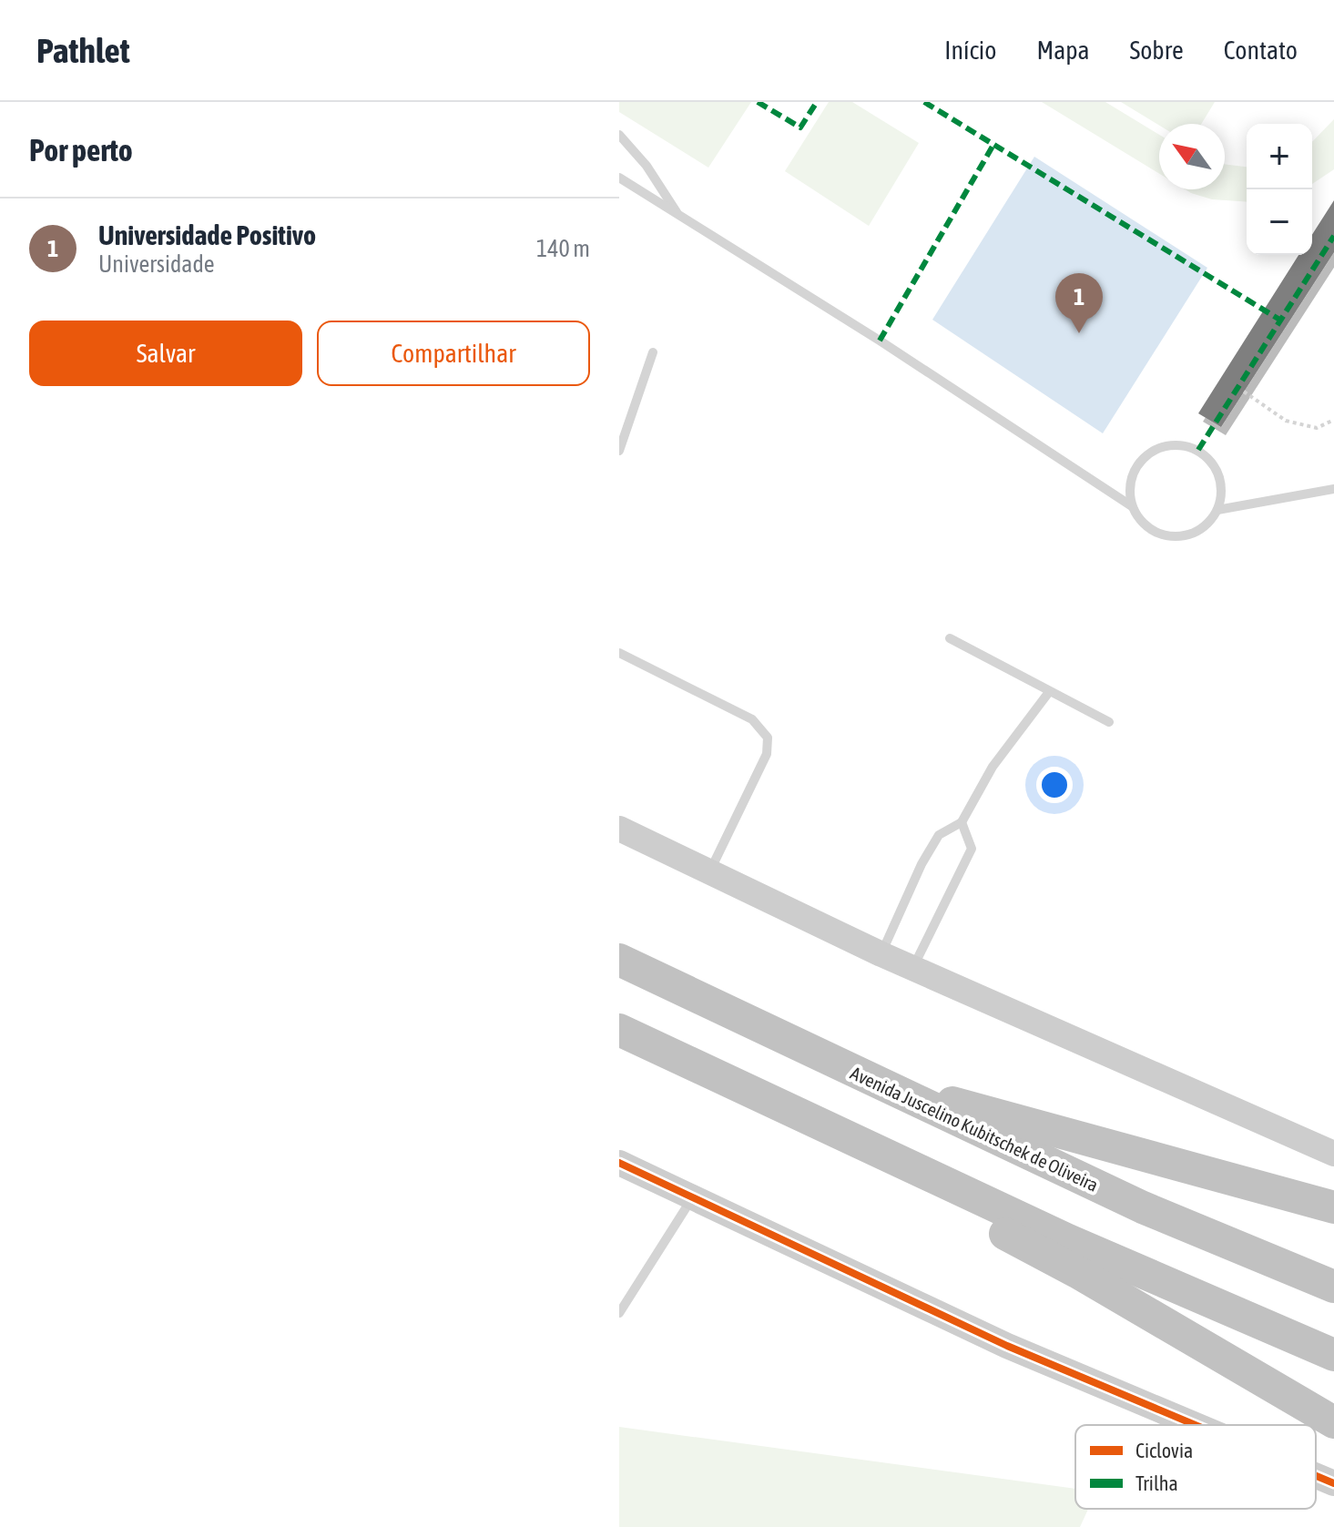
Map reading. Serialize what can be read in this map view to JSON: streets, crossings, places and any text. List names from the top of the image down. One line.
{"streets":{"highway":["Avenida Juscelino Kubitschek de Oliveira"]},"legend":["Ciclovia","Trilha"],"north":"top left","page":{"header":"Pathlet","nav":["Início","Mapa","Sobre","Contato"],"heading":"Por perto","map_buttons":["+","−"],"list":[{"mark":"1","name":"Universidade Positivo","note":"Universidade","value":"140 m"}],"pins":"1","buttons":["Salvar","Compartilhar"]}}
